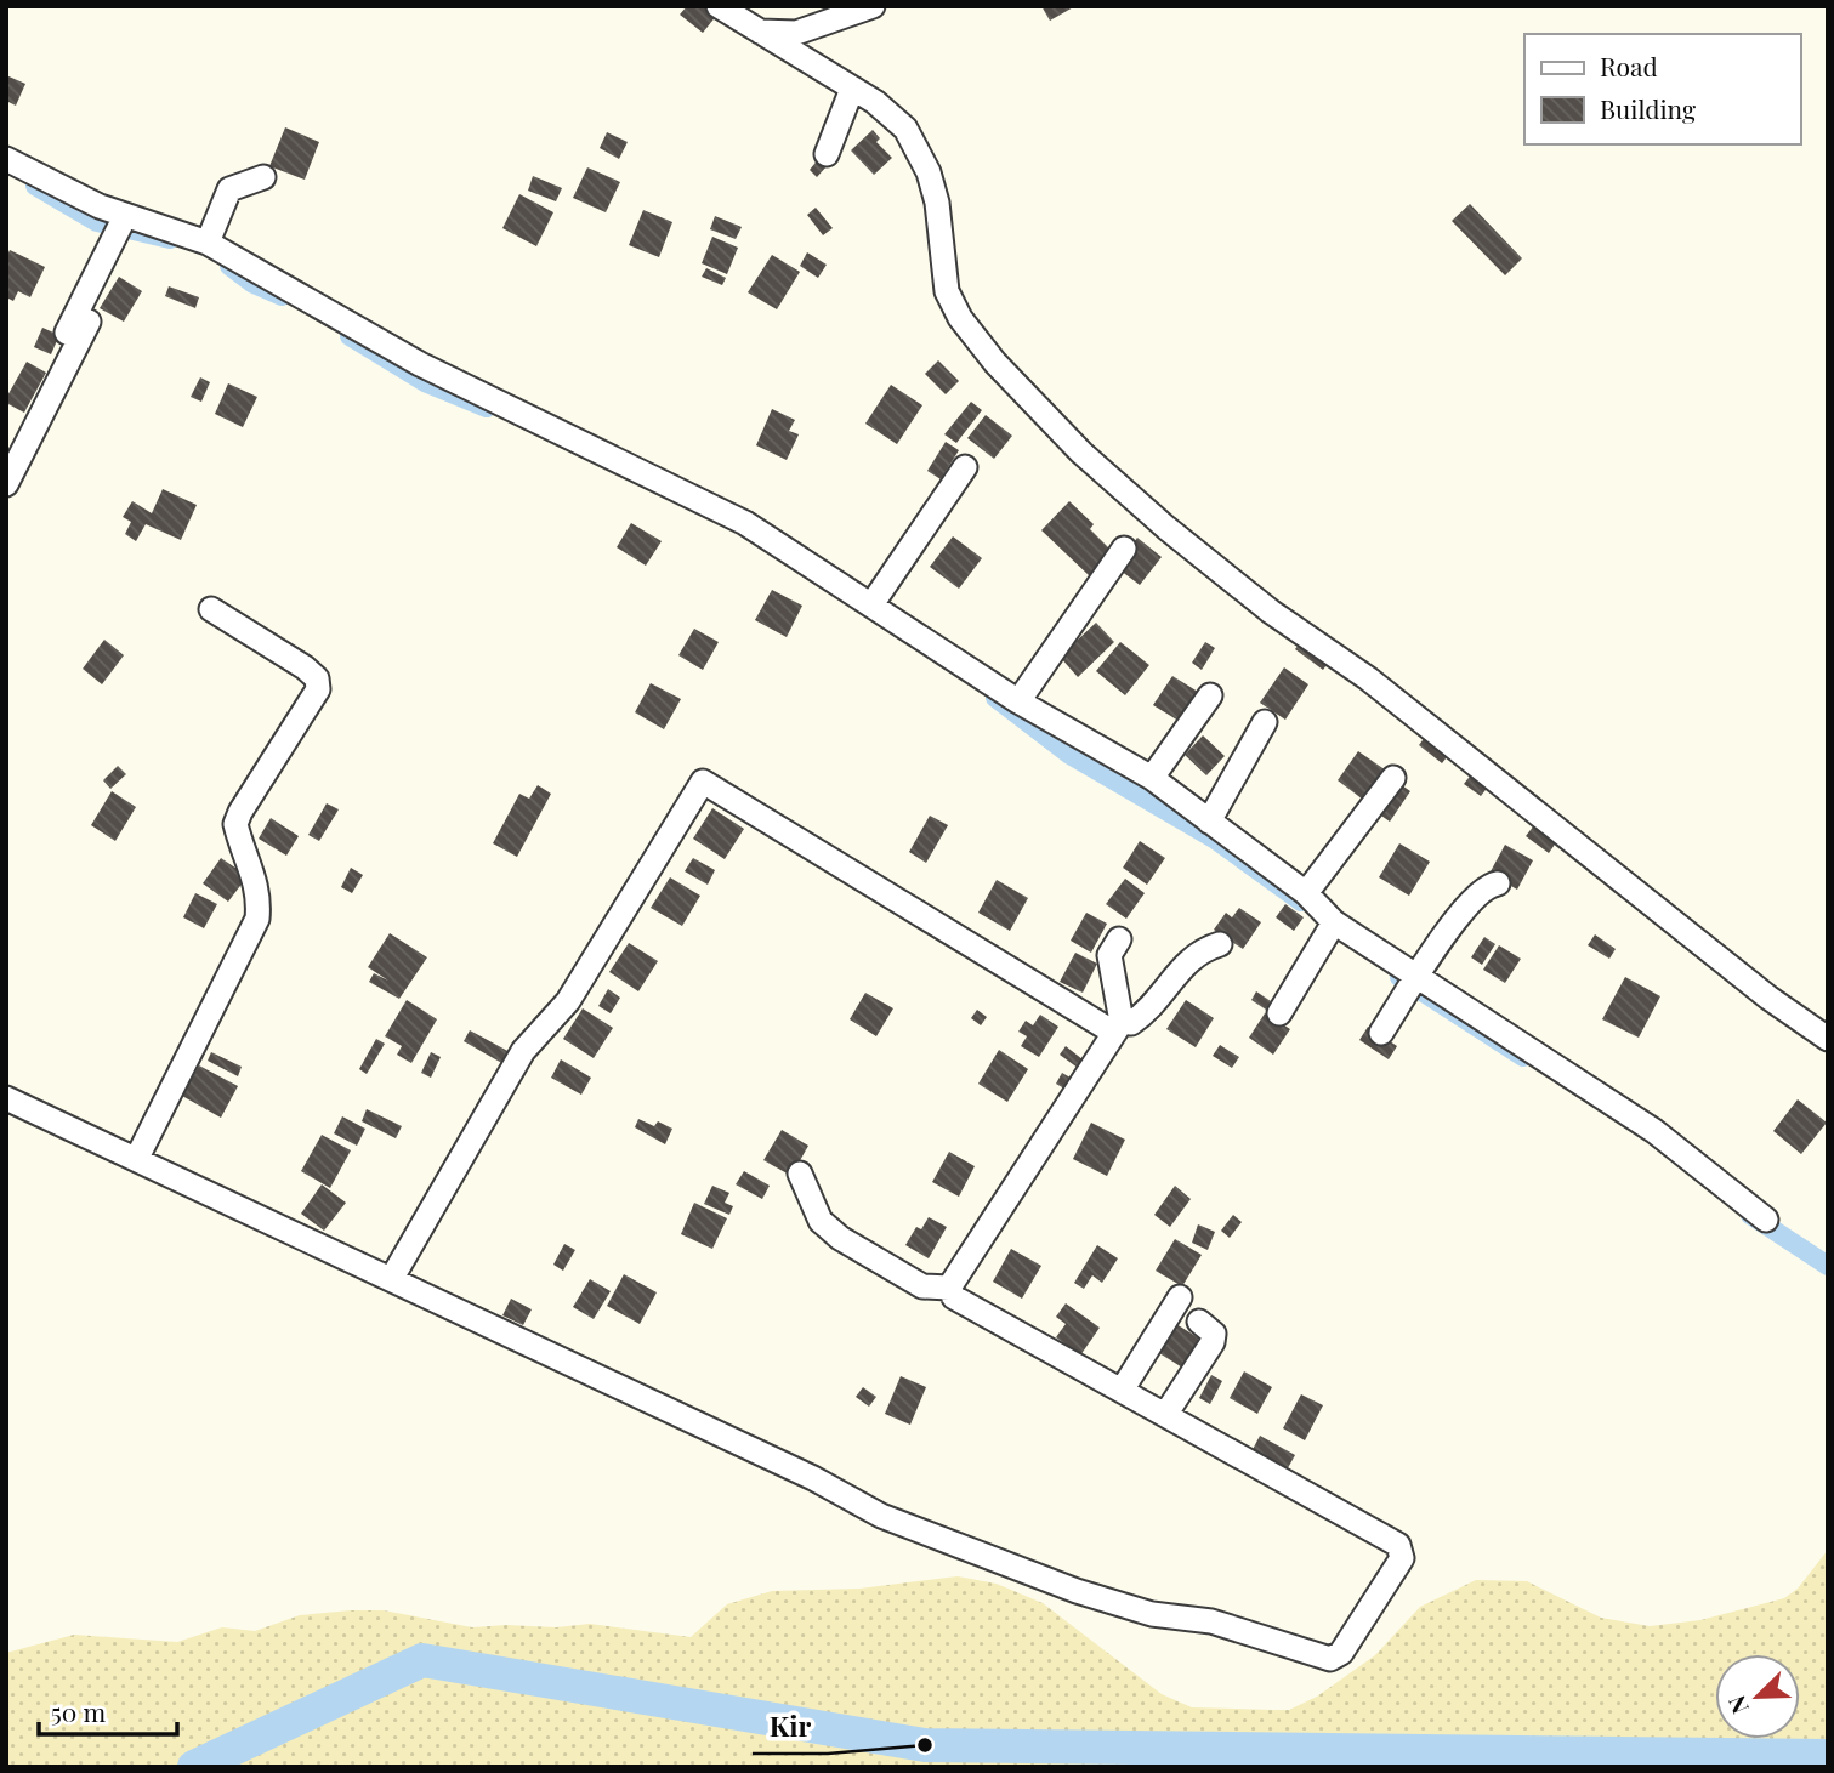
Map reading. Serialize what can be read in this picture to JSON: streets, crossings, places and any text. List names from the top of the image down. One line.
{"places":["Kir"],"legend":["Road","Building"],"scale_bar":"50 m","north":"bottom left"}
